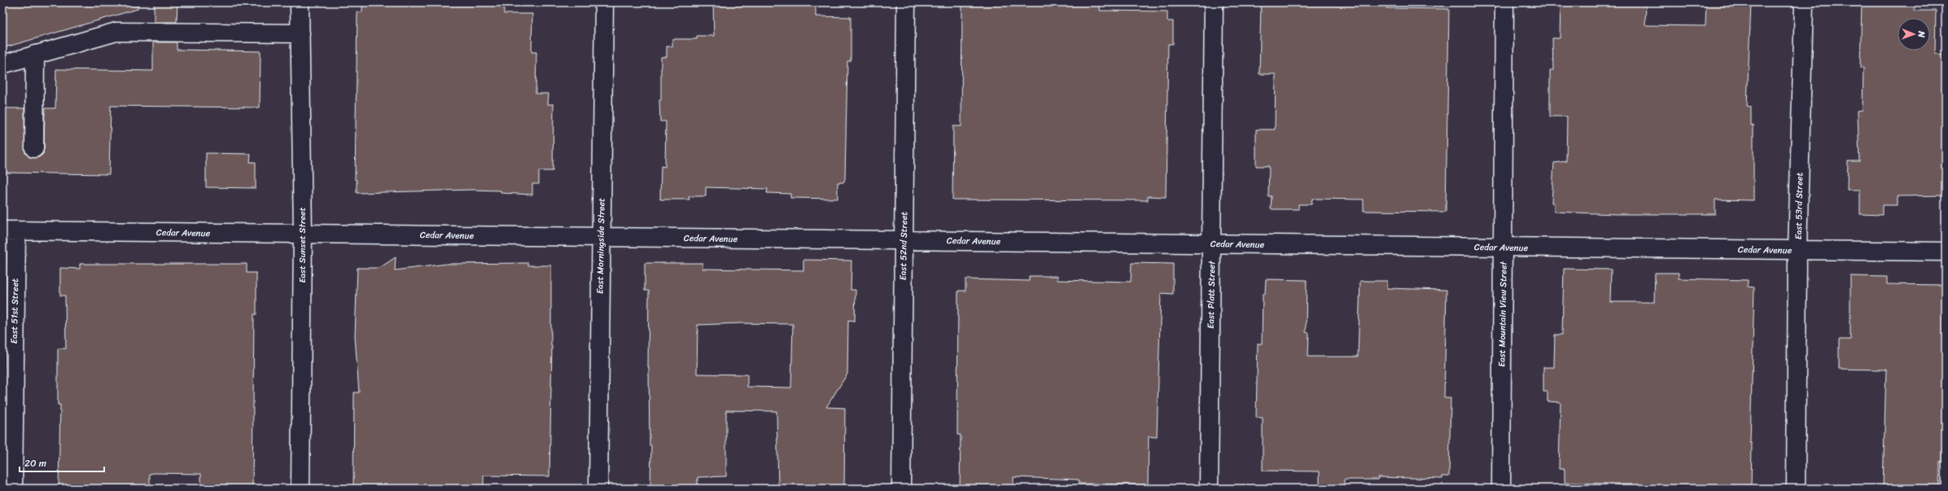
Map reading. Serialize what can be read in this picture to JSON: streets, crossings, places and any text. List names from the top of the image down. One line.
{"streets":{"street":["East 53rd Street","Cedar Avenue","East Sunset Street","East Morningside Street","East 52nd Street","East Platt Street","East 51st Street","East Mountain View Street"]},"crossings":[["East 53rd Street","Cedar Avenue"],["Cedar Avenue","East Sunset Street"],["Cedar Avenue","East Morningside Street"],["Cedar Avenue","East 52nd Street"],["Cedar Avenue","East Platt Street"],["Cedar Avenue","East 51st Street"],["Cedar Avenue","East Mountain View Street"]],"scale_bar":"20 m","north":"right"}
